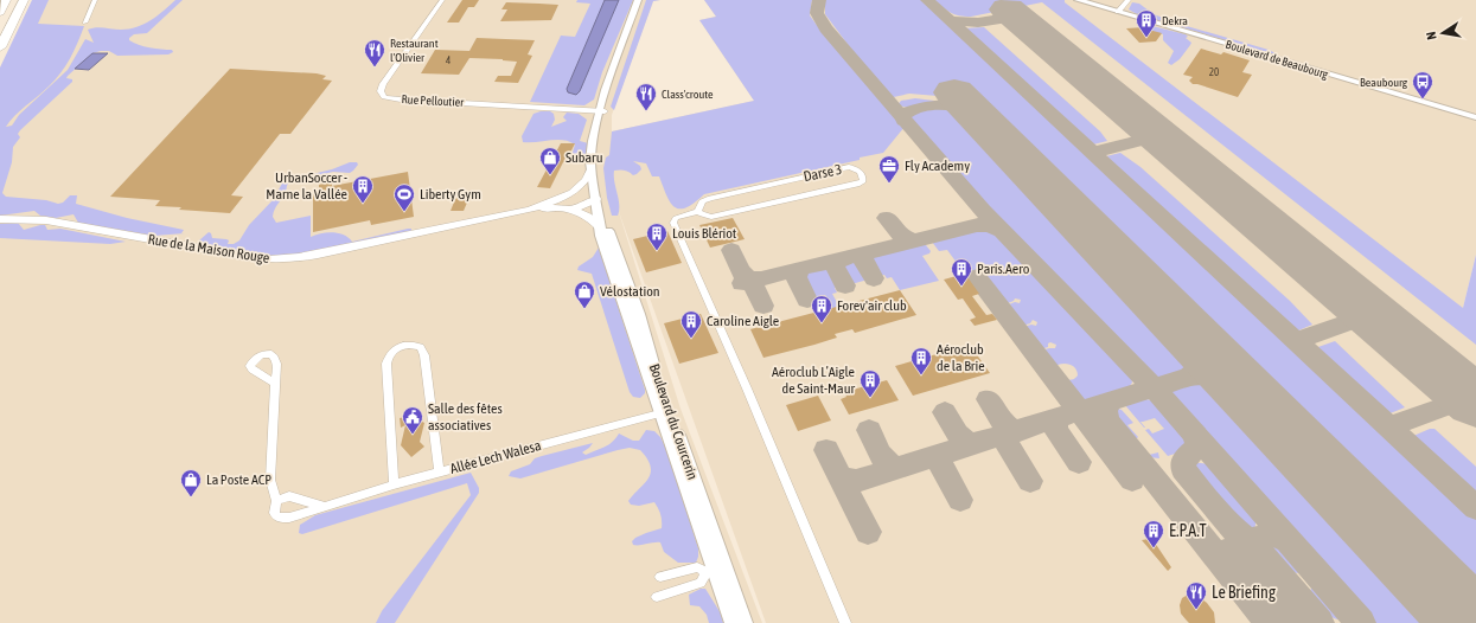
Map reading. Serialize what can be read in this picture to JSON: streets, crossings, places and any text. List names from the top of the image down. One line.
{"streets":{"main road":["Boulevard de Beaubourg","Boulevard du Courcerin"],"street":["Rue Pelloutier","Darse 3","Rue de la Maison Rouge","Allée Lech Walesa"]},"crossings":[["Rue Pelloutier","Boulevard du Courcerin"],["Boulevard du Courcerin","Allée Lech Walesa"]],"places":{"building":["Dekra","UrbanSoccer - Marne la Vallée","Louis Blériot","Paris.Aero","Forev'air club","Caroline Aigle","Aéroclub de la Brie","Aéroclub L’Aigle de Saint-Maur","E.P.A.T"],"restaurant":["Restaurant l'Olivier","Class'croute","Le Briefing"],"bus stop":["Beaubourg"],"shop":["Subaru","Vélostation","La Poste ACP"],"office":["Fly Academy"],"sports":["Liberty Gym"],"public building":["Salle des fêtes associatives"]},"house_numbers":["4","20"],"north":"left"}
